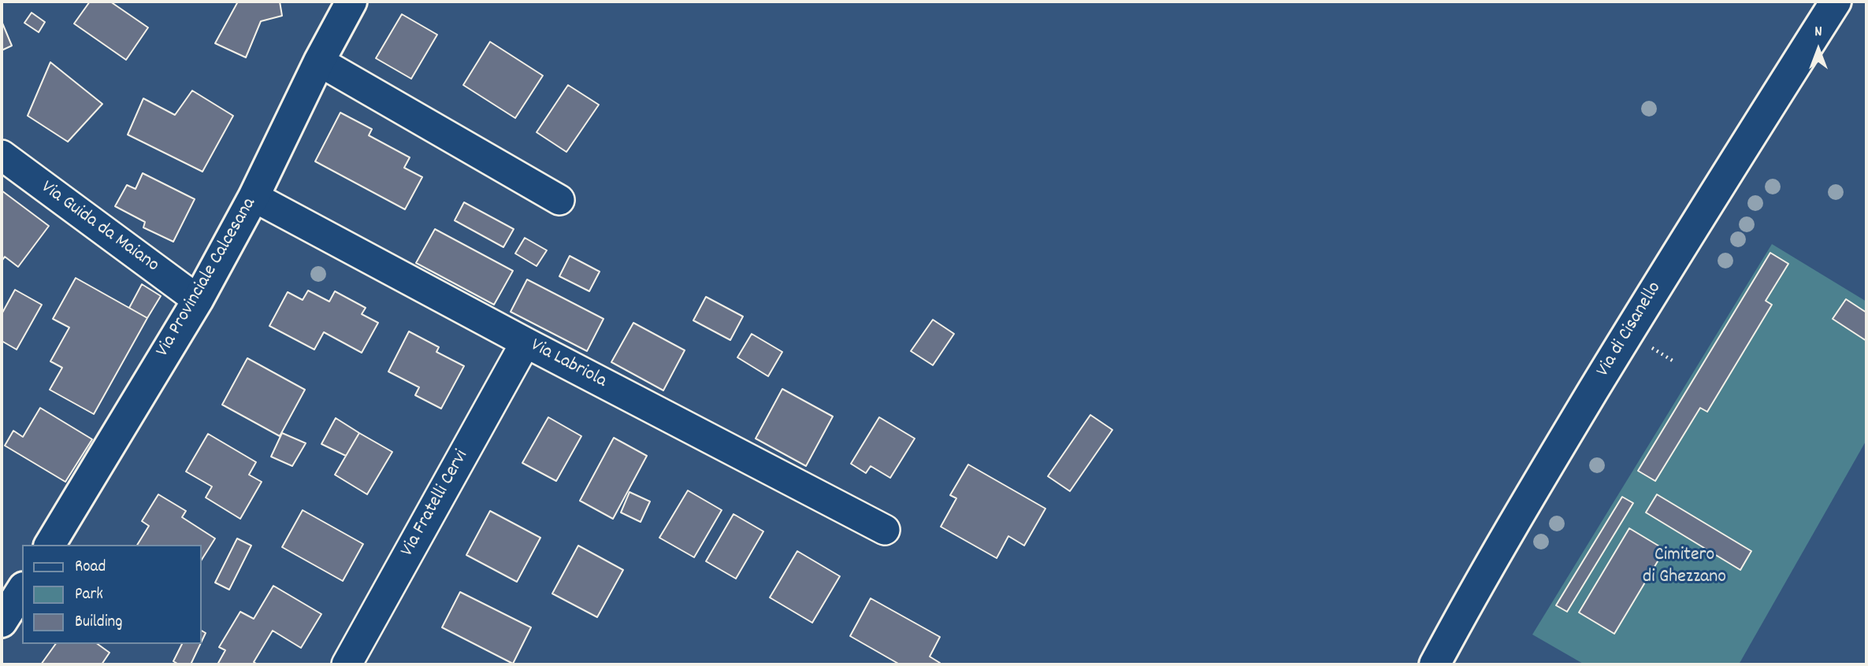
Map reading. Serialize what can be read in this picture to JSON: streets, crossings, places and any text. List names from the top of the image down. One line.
{"streets":{"main road":["Via Provinciale Calcesana","Via di Cisanello"],"street":["Via Guida da Maiano","Via Labriola","Via Fratelli Cervi"]},"crossings":[["Via Guida da Maiano","Via Provinciale Calcesana"],["Via Provinciale Calcesana","Via Labriola"],["Via Labriola","Via Fratelli Cervi"]],"parks":["Cimitero di Ghezzano"],"legend":["Road","Park","Building"],"north":"top"}
